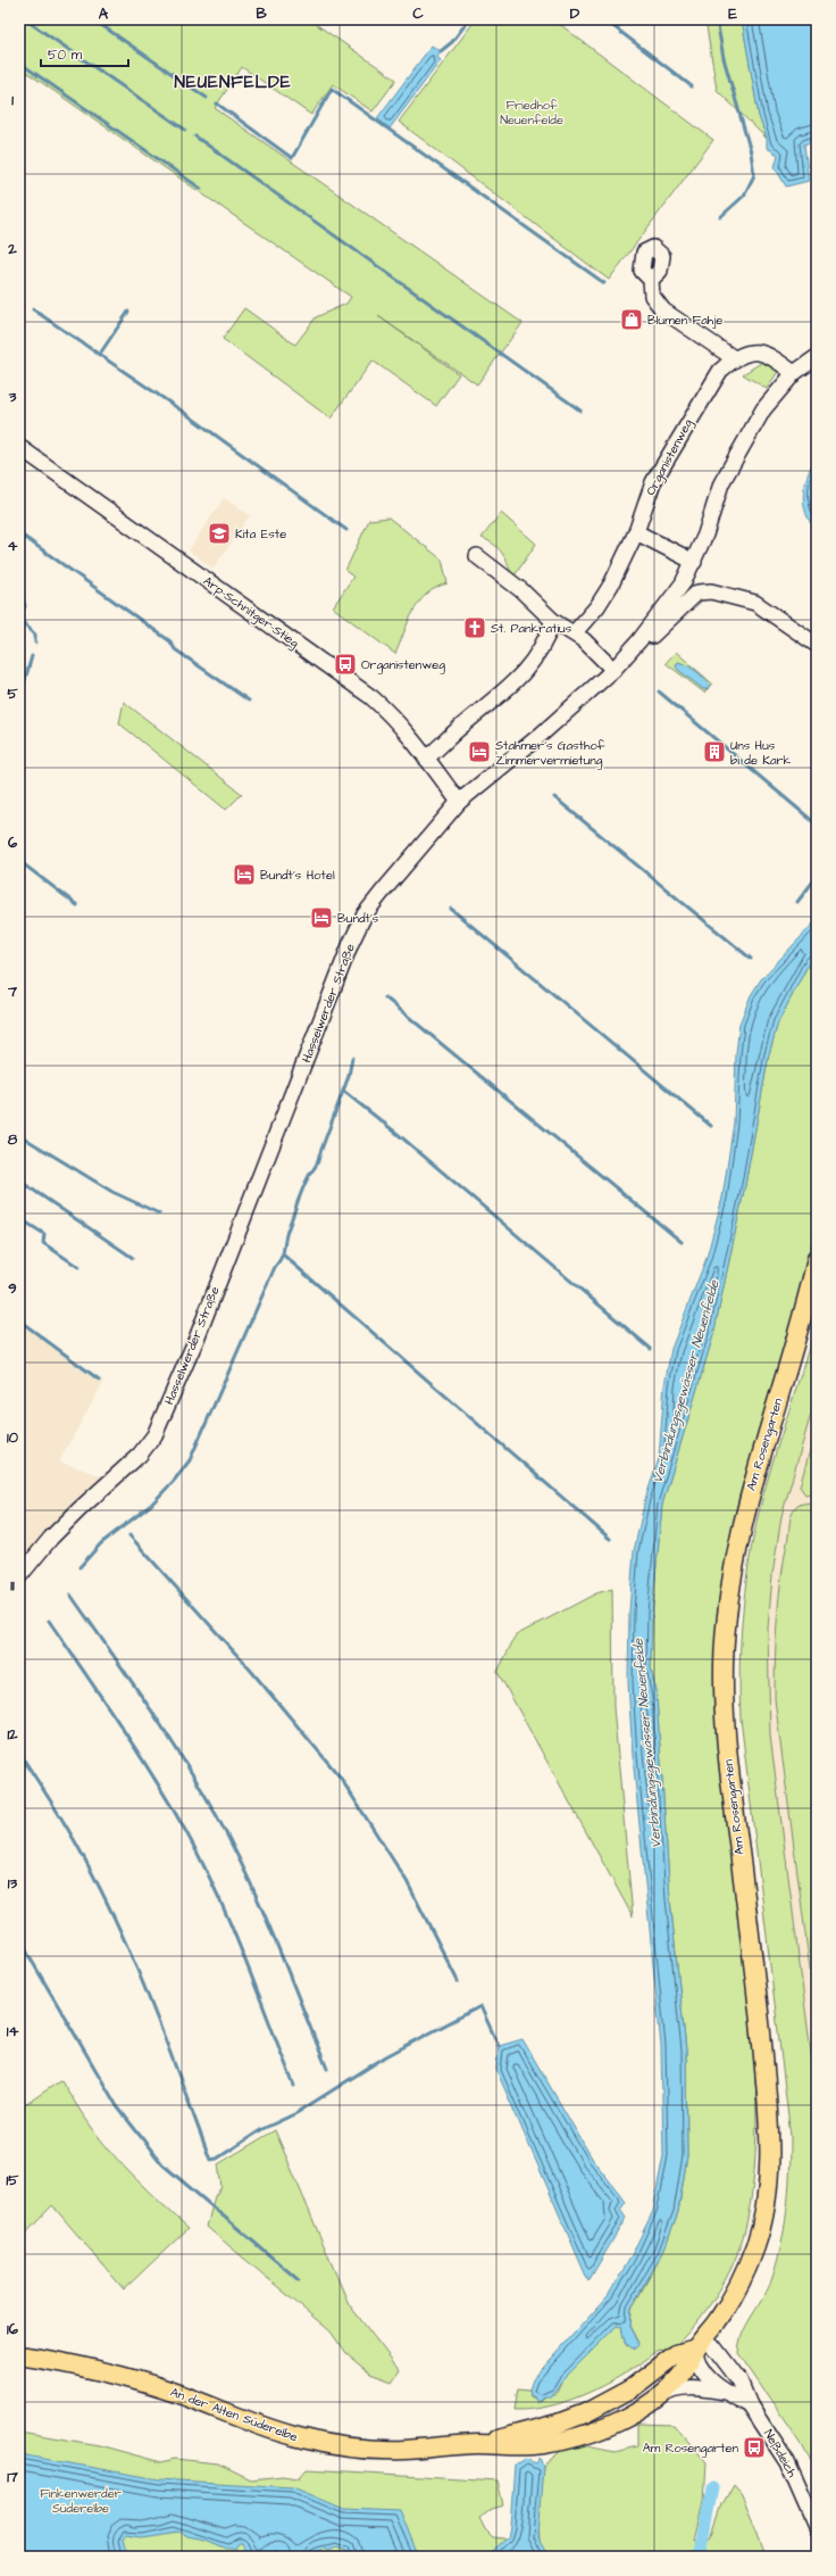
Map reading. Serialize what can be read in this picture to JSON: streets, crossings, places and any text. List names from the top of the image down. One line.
{"streets":{"main road":["Am Rosengarten","An der Alten Süderelbe"],"street":["Organistenweg","Arp-Schnitger-Stieg","Hasselwerder Straße","Neßdeich"]},"crossings":[["Organistenweg","Hasselwerder Straße"],["Arp-Schnitger-Stieg","Hasselwerder Straße"],["Am Rosengarten","An der Alten Süderelbe"],["Am Rosengarten","Neßdeich"],["An der Alten Süderelbe","Neßdeich"]],"districts":["NEUENFELDE"],"water":["Verbindungsgewässer Neuenfelde"],"parks":["Friedhof Neuenfelde","Finkenwerder Süderelbe"],"places":{"shop":["Blumen Fahje"],"school or university":["Kita Este"],"church":["St. Pankratius"],"bus stop":["Organistenweg","Am Rosengarten"],"hotel":["Stahmer's Gasthof Zimmervermietung","Bundt's Hotel","Bundt's"],"building":["Uns Hus bi de Kark"]},"scale_bar":"50 m","grid":{"columns":["A","B","C","D","E"],"rows":["1","2","3","4","5","6","7","8","9","10","11","12","13","14","15","16","17"]}}
